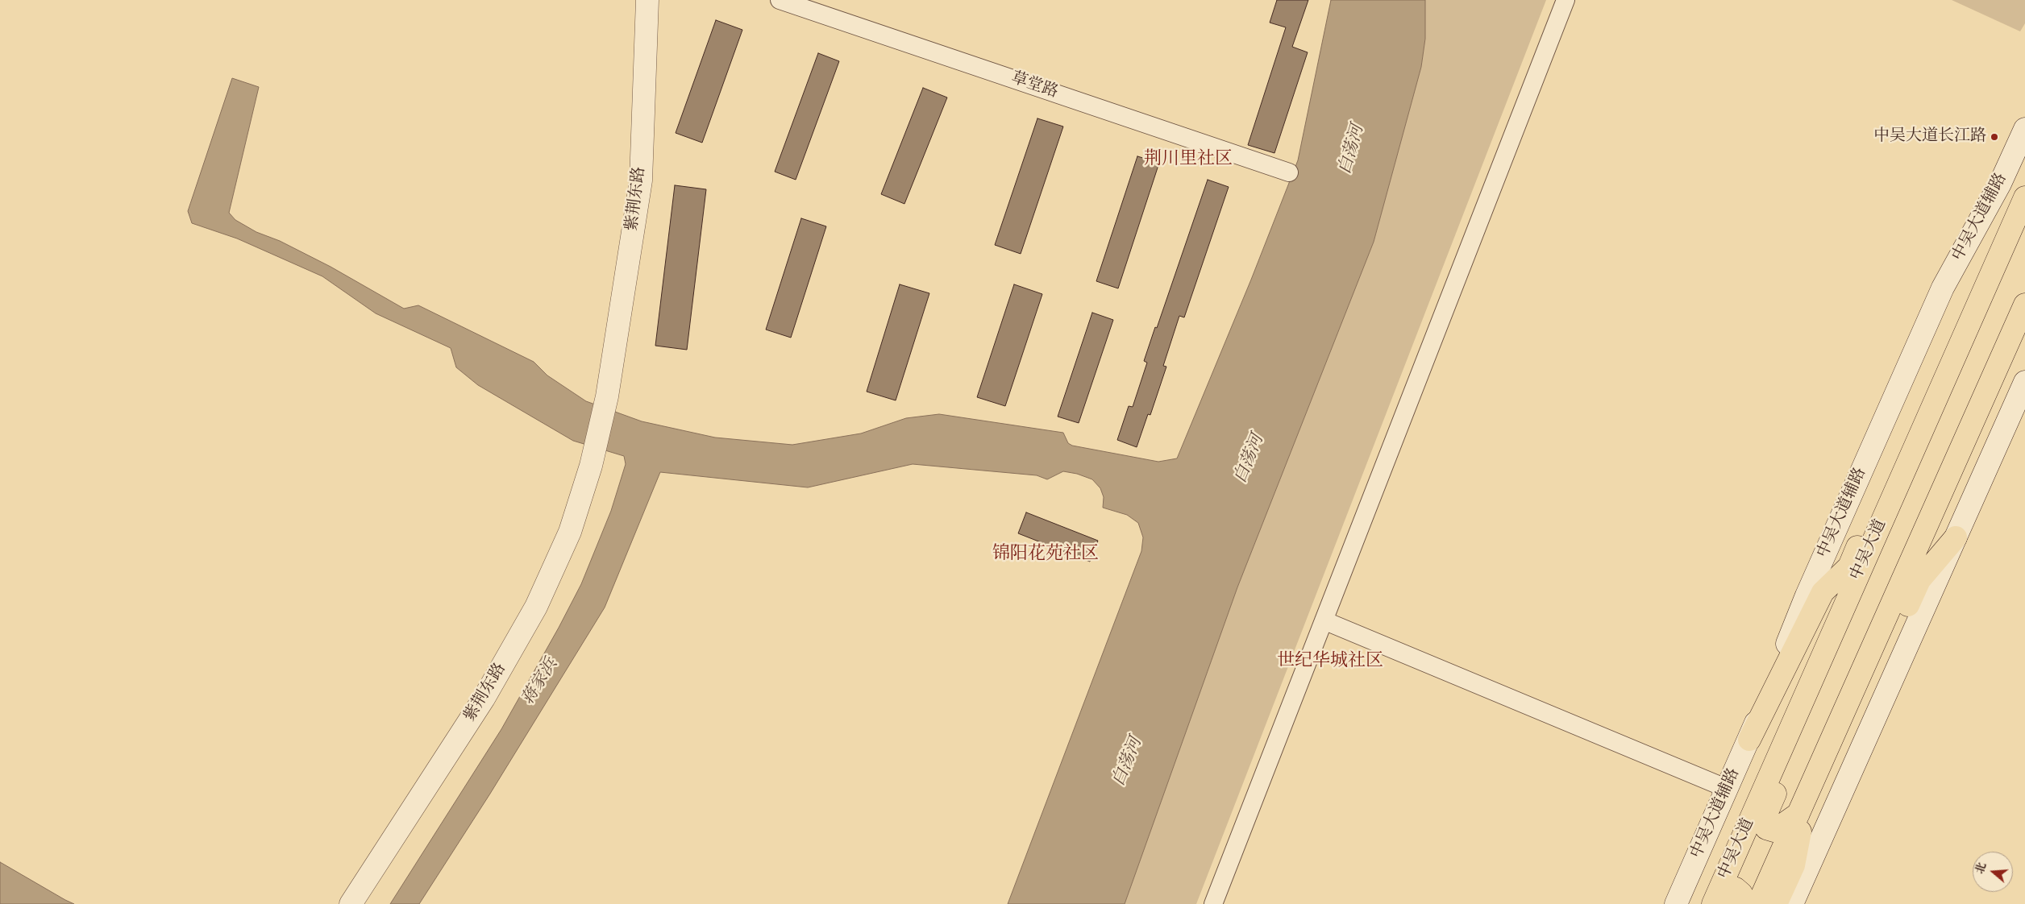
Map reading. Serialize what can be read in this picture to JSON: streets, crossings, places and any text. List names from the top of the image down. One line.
{"streets":{"main road":["中吴大道"],"street":["草堂路","紫荆东路","中吴大道辅路"]},"districts":["荆川里社区","锦阳花苑社区","世纪华城社区"],"water":["白荡河","蒋家浜"],"places":["中吴大道长江路"],"north":"left"}
